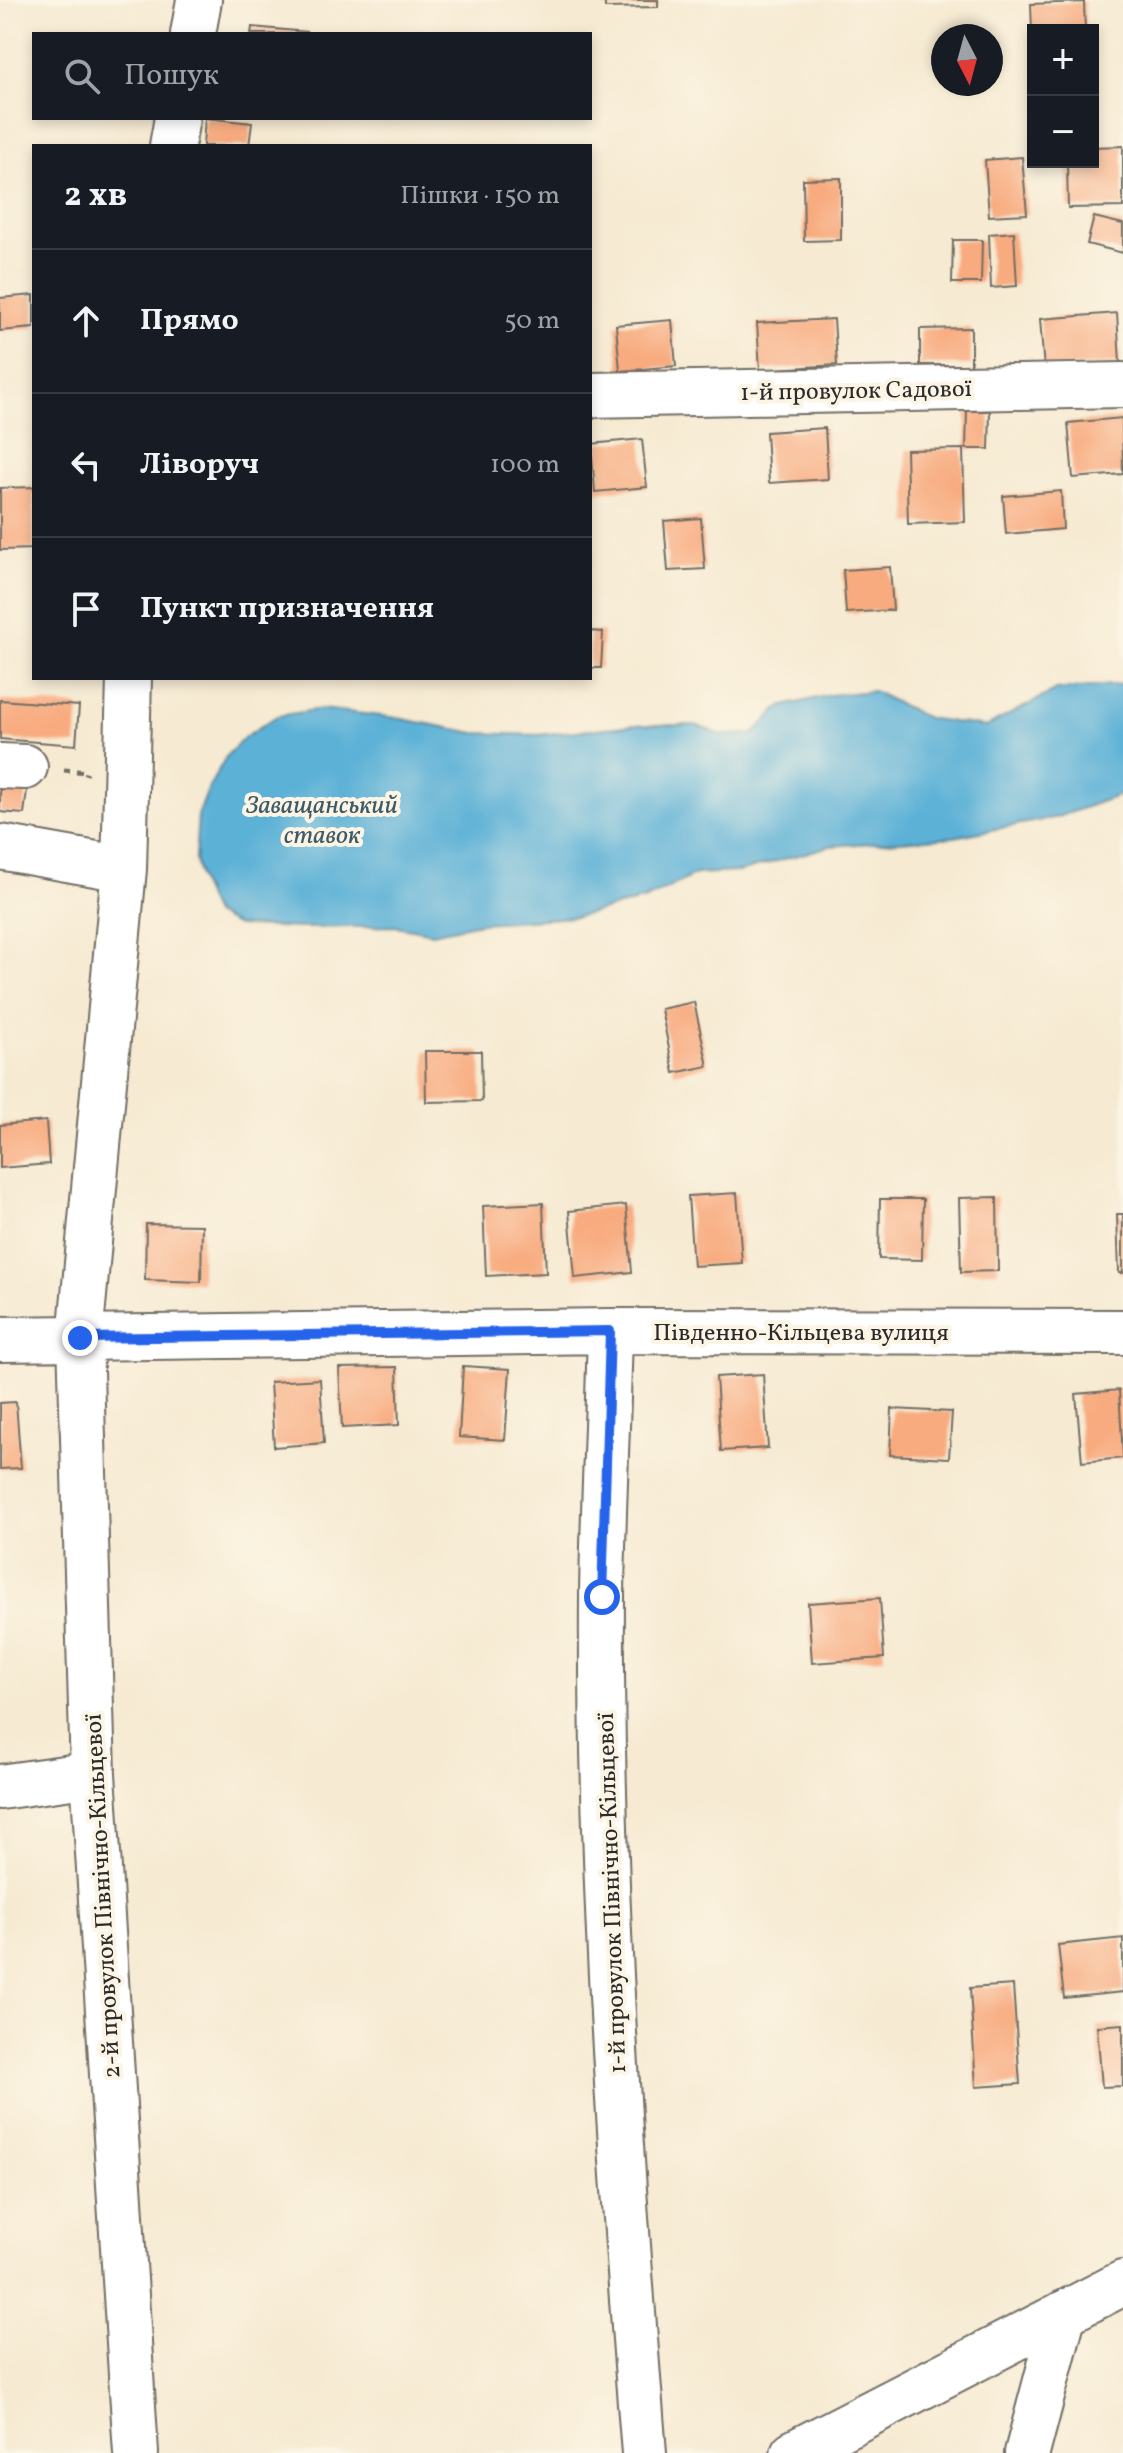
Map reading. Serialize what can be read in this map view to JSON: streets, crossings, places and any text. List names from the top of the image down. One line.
{"streets":{"street":["1-й провулок Садової","Південно-Кільцева вулиця","1-й провулок Північно-Кільцевої","2-й провулок Північно-Кільцевої"]},"crossings":[["Південно-Кільцева вулиця","1-й провулок Північно-Кільцевої"],["Південно-Кільцева вулиця","2-й провулок Північно-Кільцевої"]],"water":["Заващанський ставок"],"north":"bottom","page":{"map_buttons":["+","−"],"search":"Пошук","heading":["2 хв","Пішки · 150 m"],"list":[["Прямо","50 m"],["Ліворуч","100 m"],"Пункт призначення"]}}
